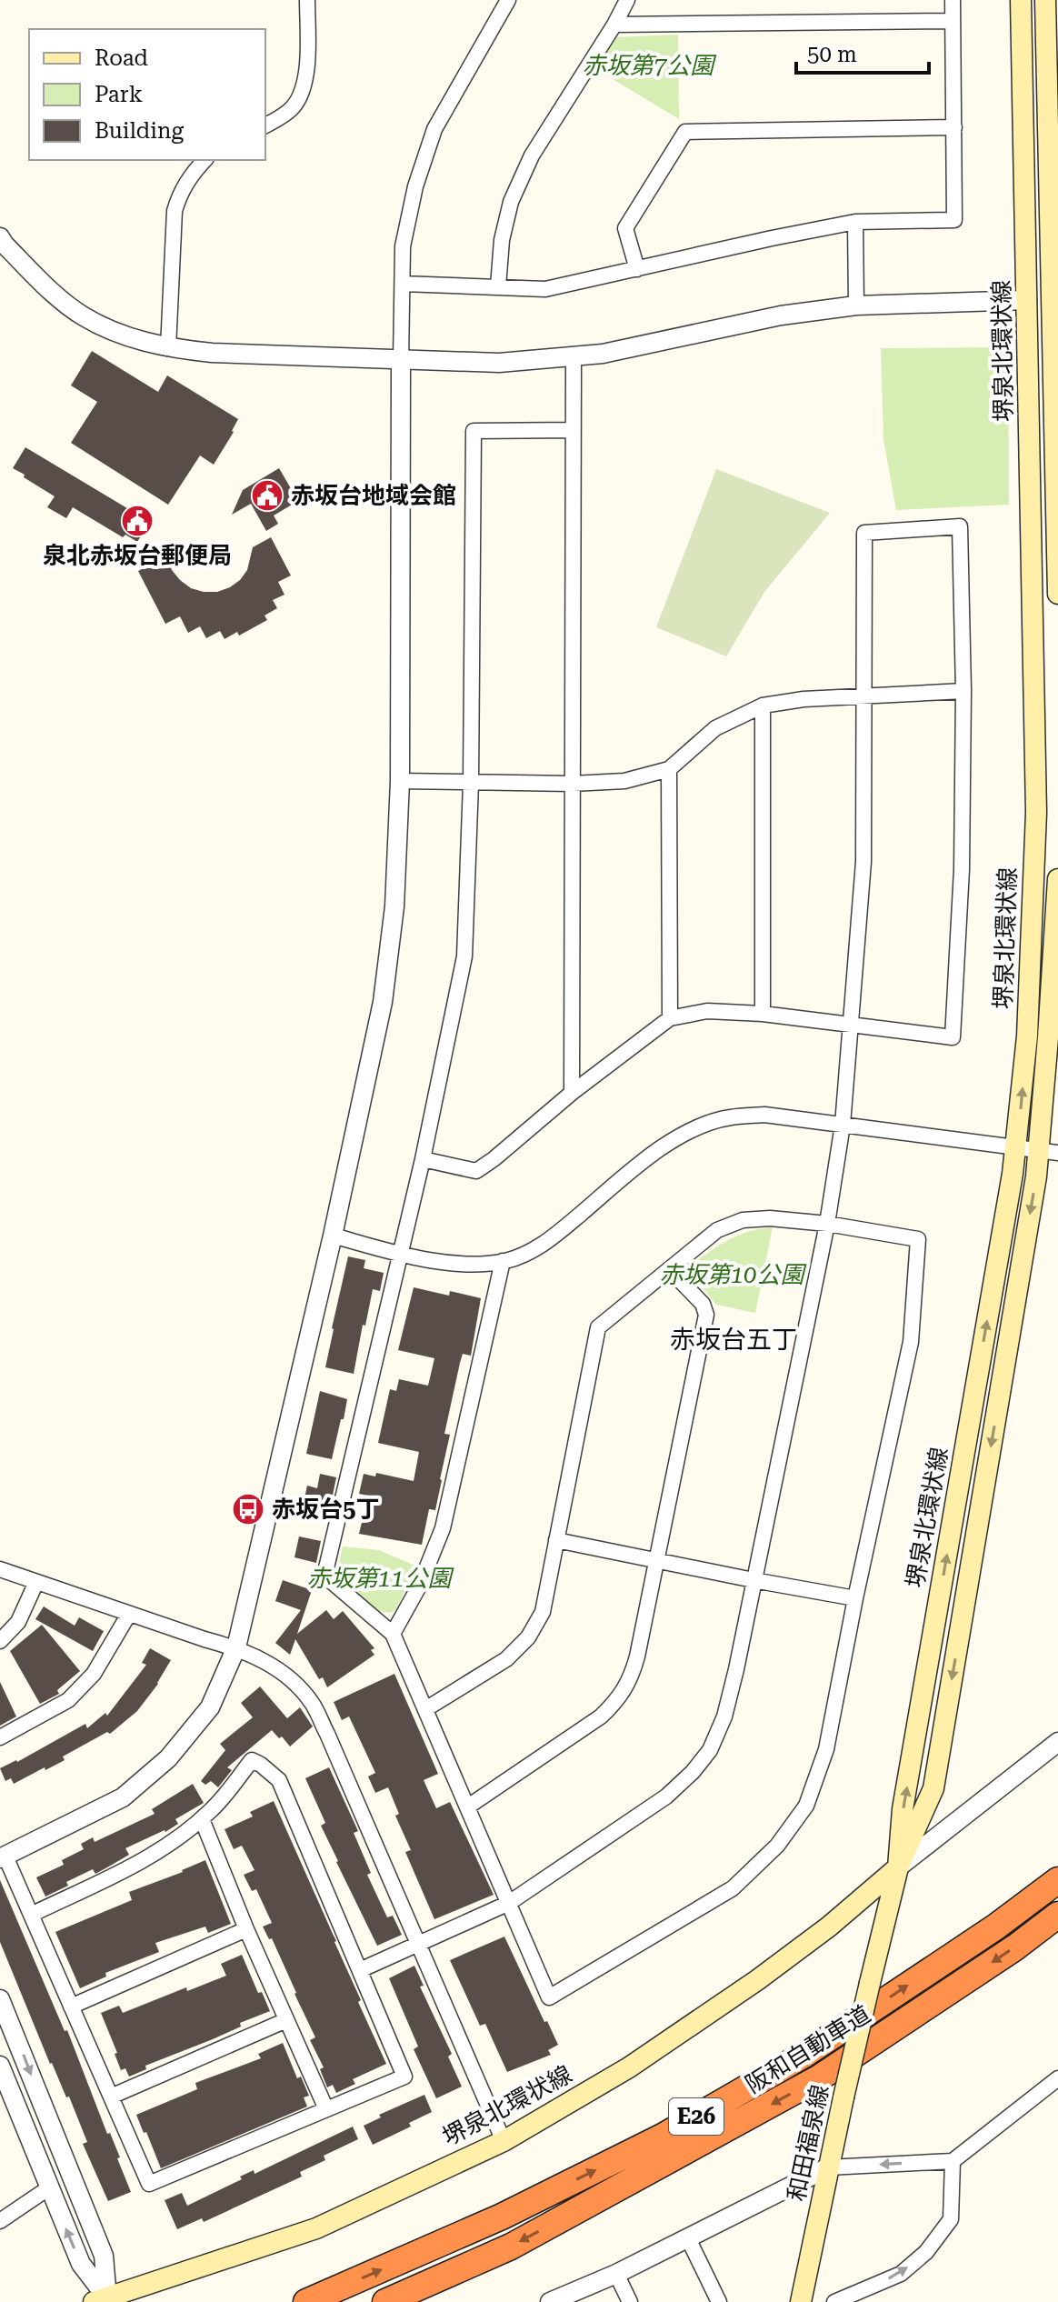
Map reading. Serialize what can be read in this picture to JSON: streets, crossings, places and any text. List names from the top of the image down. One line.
{"streets":{"highway":["阪和自動車道","E26"],"main road":["堺泉北環状線","和田福泉線"]},"crossings":[["堺泉北環状線","和田福泉線"]],"districts":["赤坂台五丁"],"parks":["赤坂第7公園","赤坂第10公園","赤坂第11公園"],"places":{"public building":["赤坂台地域会館","泉北赤坂台郵便局"],"bus stop":["赤坂台5丁"]},"legend":["Road","Park","Building"],"scale_bar":"50 m"}
